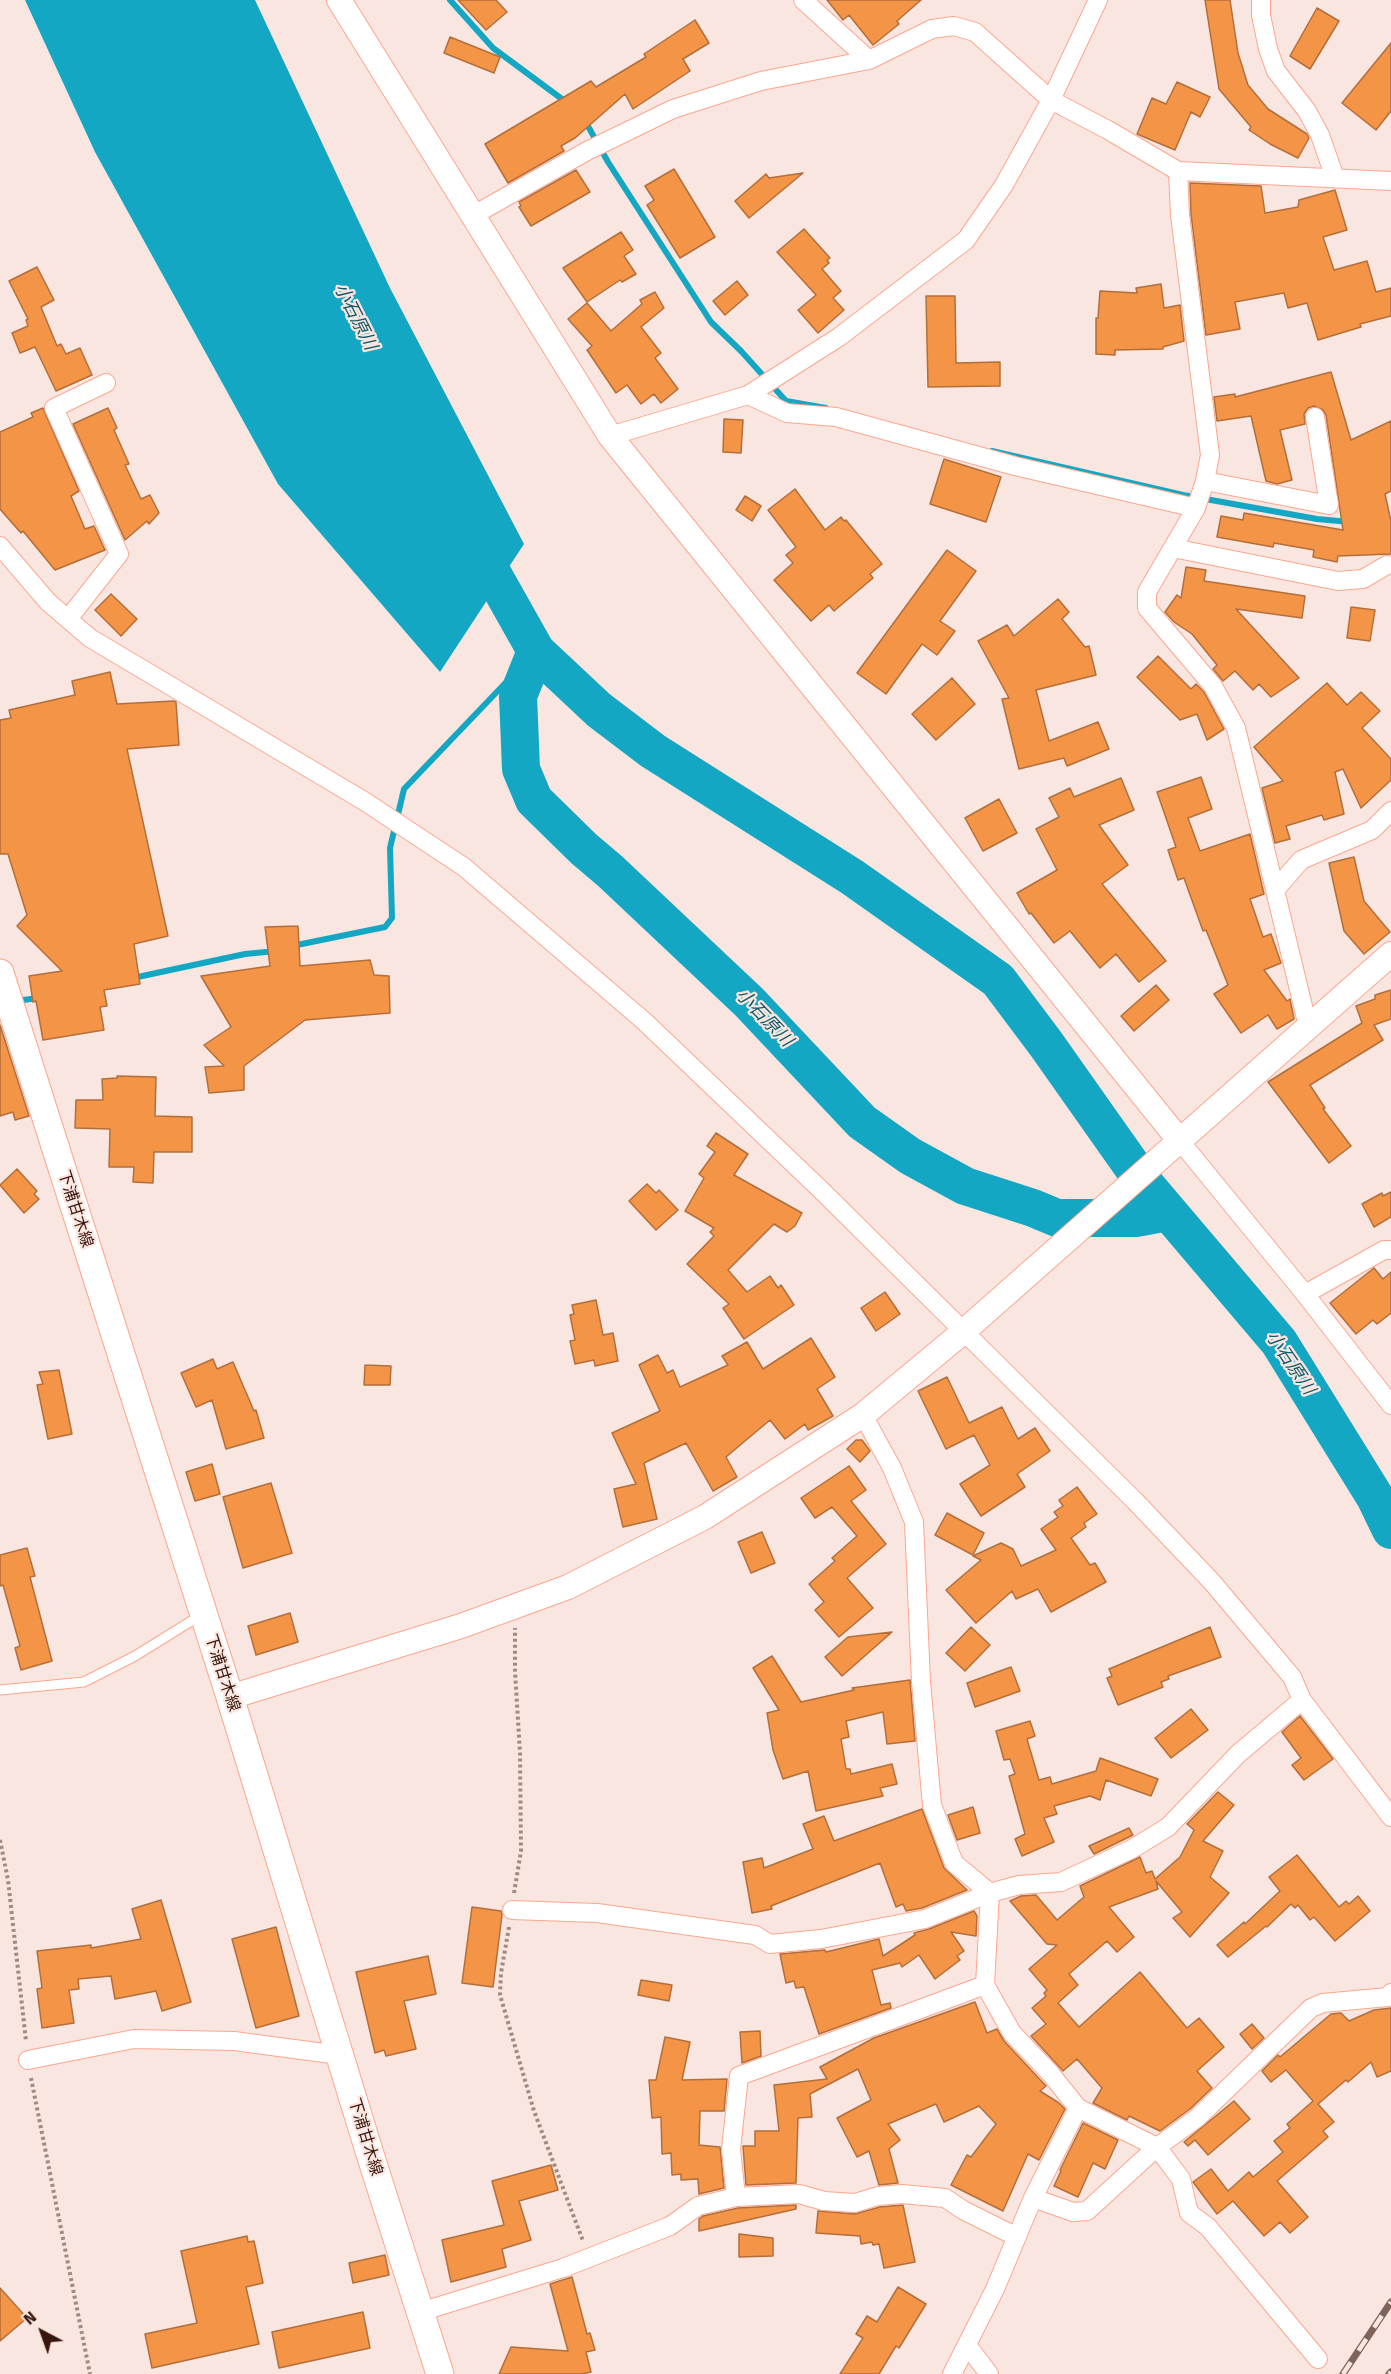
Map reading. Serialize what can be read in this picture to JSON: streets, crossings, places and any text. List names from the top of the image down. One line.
{"streets":{"main road":["下浦甘木線"]},"water":["小石原川"],"north":"top left"}
